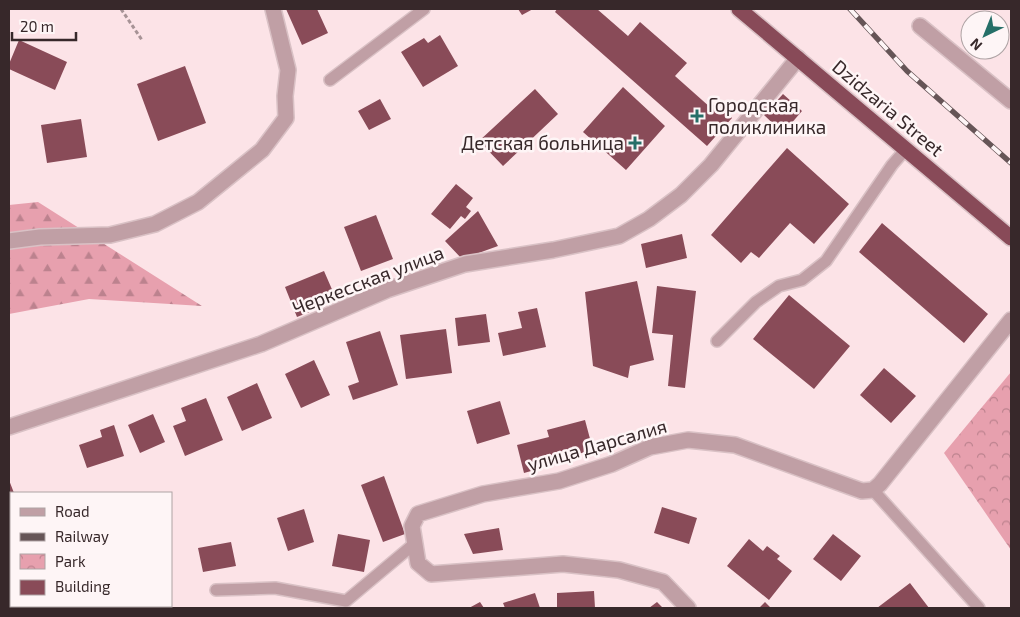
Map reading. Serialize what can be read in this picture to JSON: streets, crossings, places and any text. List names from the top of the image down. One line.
{"streets":{"highway":["Dzidzaria Street"],"street":["Черкесская улица","улица Дарсалия"]},"crossings":[["Dzidzaria Street","Черкесская улица"]],"places":{"health":["Городская поликлиника","Детская больница"]},"legend":["Road","Railway","Park","Building"],"scale_bar":"20 m","north":"bottom left"}
